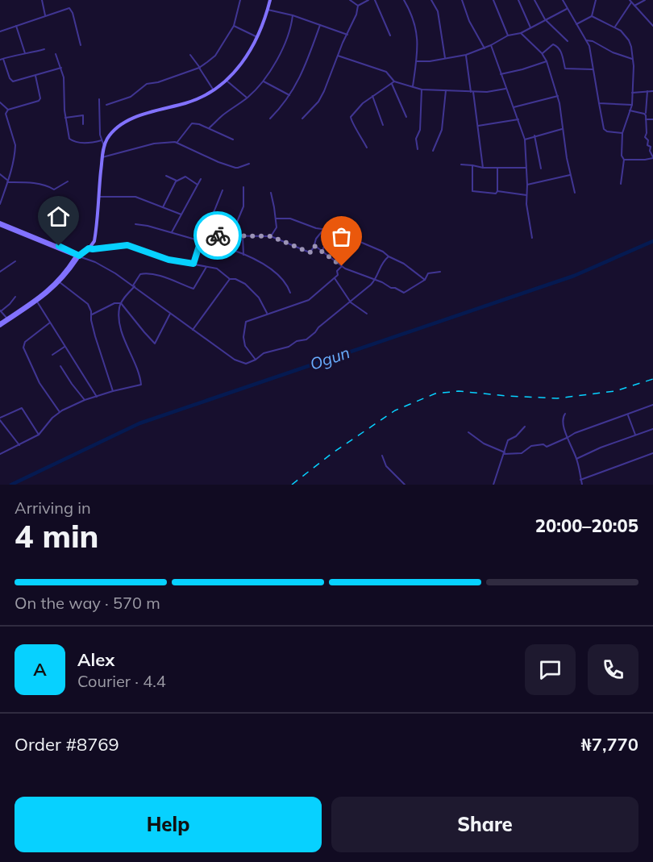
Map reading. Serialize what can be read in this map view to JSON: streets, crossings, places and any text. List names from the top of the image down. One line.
{"water":["Ogun"],"page":{"heading":["4 min","Arriving in","20:00–20:05"],"panel":["Alex","Courier · 4.4","Order #8769","₦7,770"],"bar":"On the way · 570 m","round":"A","buttons":["Help","Share"]}}
